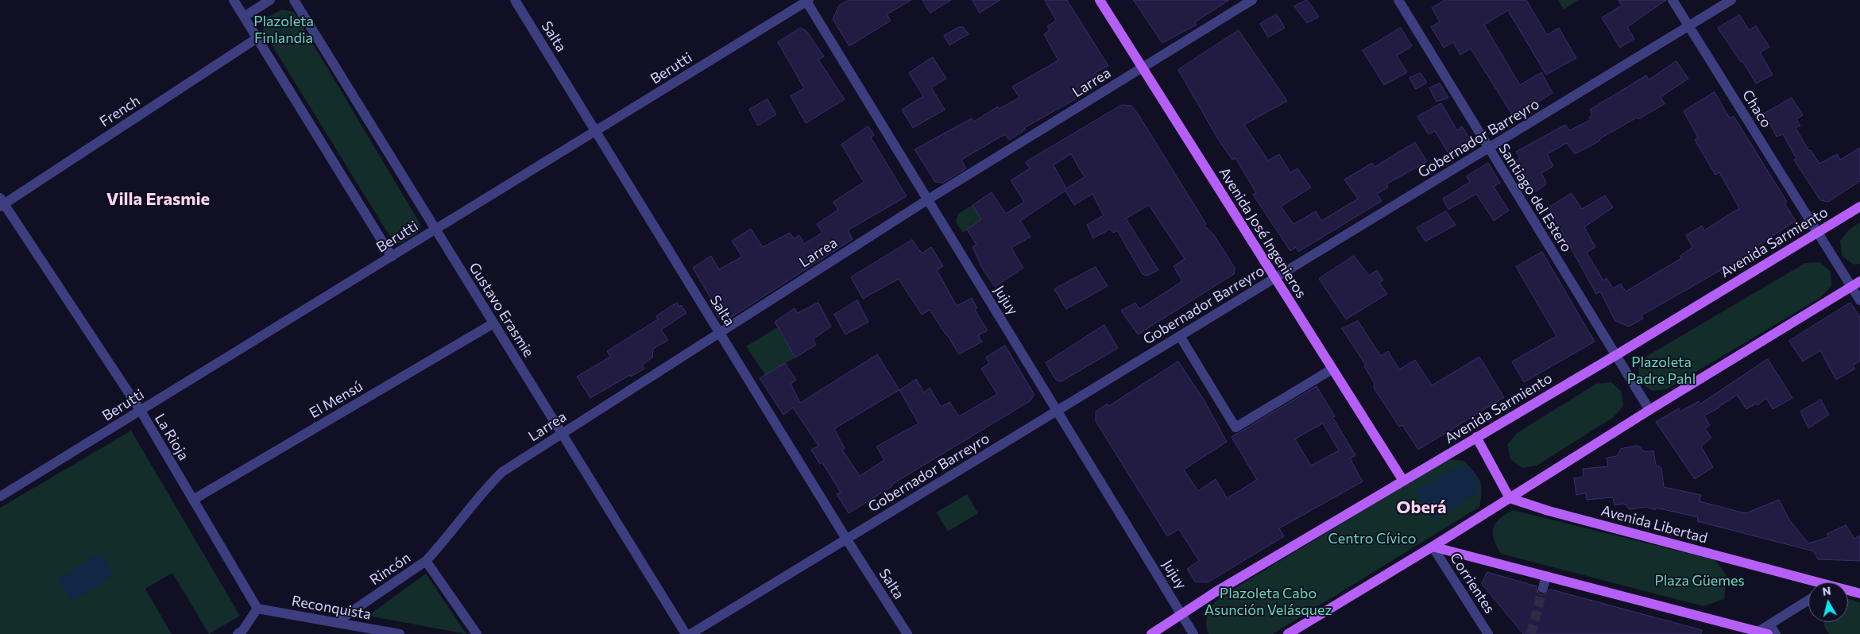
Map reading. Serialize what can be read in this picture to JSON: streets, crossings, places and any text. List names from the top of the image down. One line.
{"streets":{"main road":["Avenida José Ingenieros","Avenida Sarmiento","Avenida Libertad"],"street":["Salta","Berutti","Larrea","Chaco","French","Gobernador Barreyro","Santiago del Estero","Jujuy","Gustavo Erasmie","El Mensú","La Rioja","Rincón","Corrientes","Reconquista"]},"crossings":[["Salta","Berutti"],["Salta","Larrea"],["Salta","Gobernador Barreyro"],["Berutti","Jujuy"],["Berutti","Gustavo Erasmie"],["Berutti","La Rioja"],["Larrea","Avenida José Ingenieros"],["Larrea","Jujuy"],["Larrea","Gustavo Erasmie"],["Larrea","Rincón"],["Chaco","Gobernador Barreyro"],["Chaco","Avenida Sarmiento"],["French","La Rioja"],["Gobernador Barreyro","Santiago del Estero"],["Gobernador Barreyro","Avenida José Ingenieros"],["Gobernador Barreyro","Jujuy"],["Santiago del Estero","Avenida Sarmiento"],["Avenida José Ingenieros","Avenida Sarmiento"],["Avenida Sarmiento","Jujuy"],["Gustavo Erasmie","El Mensú"],["El Mensú","La Rioja"],["La Rioja","Reconquista"],["Rincón","Reconquista"]],"districts":["Villa Erasmie","Oberá"],"parks":["Plazoleta Finlandia","Plazoleta Padre Pahl","Centro Cívico","Plaza Güemes","Plazoleta Cabo Asunción Velásquez"],"north":"top"}
